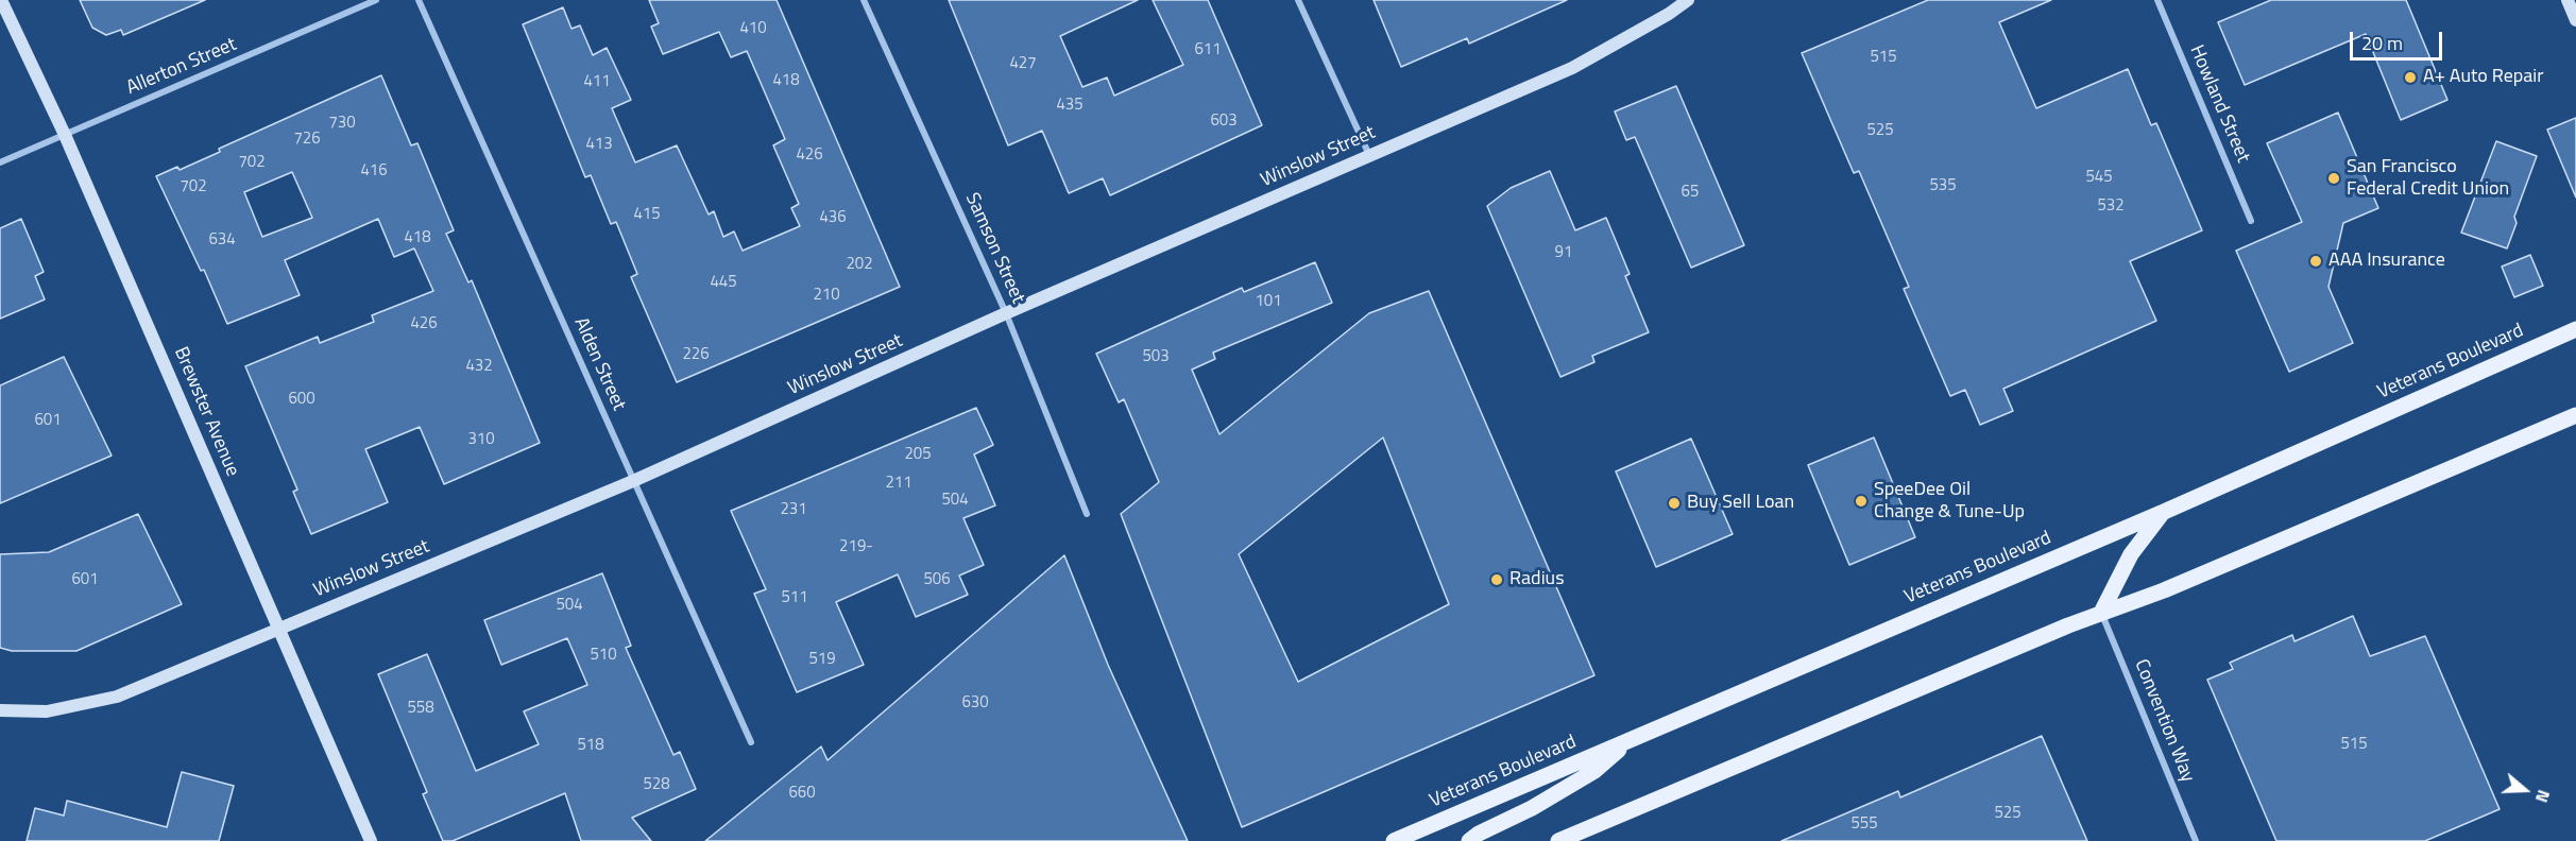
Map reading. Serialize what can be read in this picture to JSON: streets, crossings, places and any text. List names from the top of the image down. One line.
{"streets":{"main road":["Veterans Boulevard"],"street":["Allerton Street","Howland Street","Winslow Street","Samson Street","Alden Street","Brewster Avenue","Convention Way"]},"crossings":[["Allerton Street","Brewster Avenue"],["Winslow Street","Samson Street"],["Winslow Street","Alden Street"],["Winslow Street","Brewster Avenue"]],"places":["A+ Auto Repair","San Francisco Federal Credit Union","AAA Insurance","SpeeDee Oil Change & Tune-Up","Buy Sell Loan","Radius"],"house_numbers":["410","611","515","427","418","411","435","603","730","525","726","413","426","702","416","545","535","702","65","532","415","436","418","634","91","202","445","210","101","426","226","503","432","600","601","310","205","211","504","231","219-","601","506","511","504","510","519","630","558","515","518","528","660","525","555"],"scale_bar":"20 m","north":"right"}
